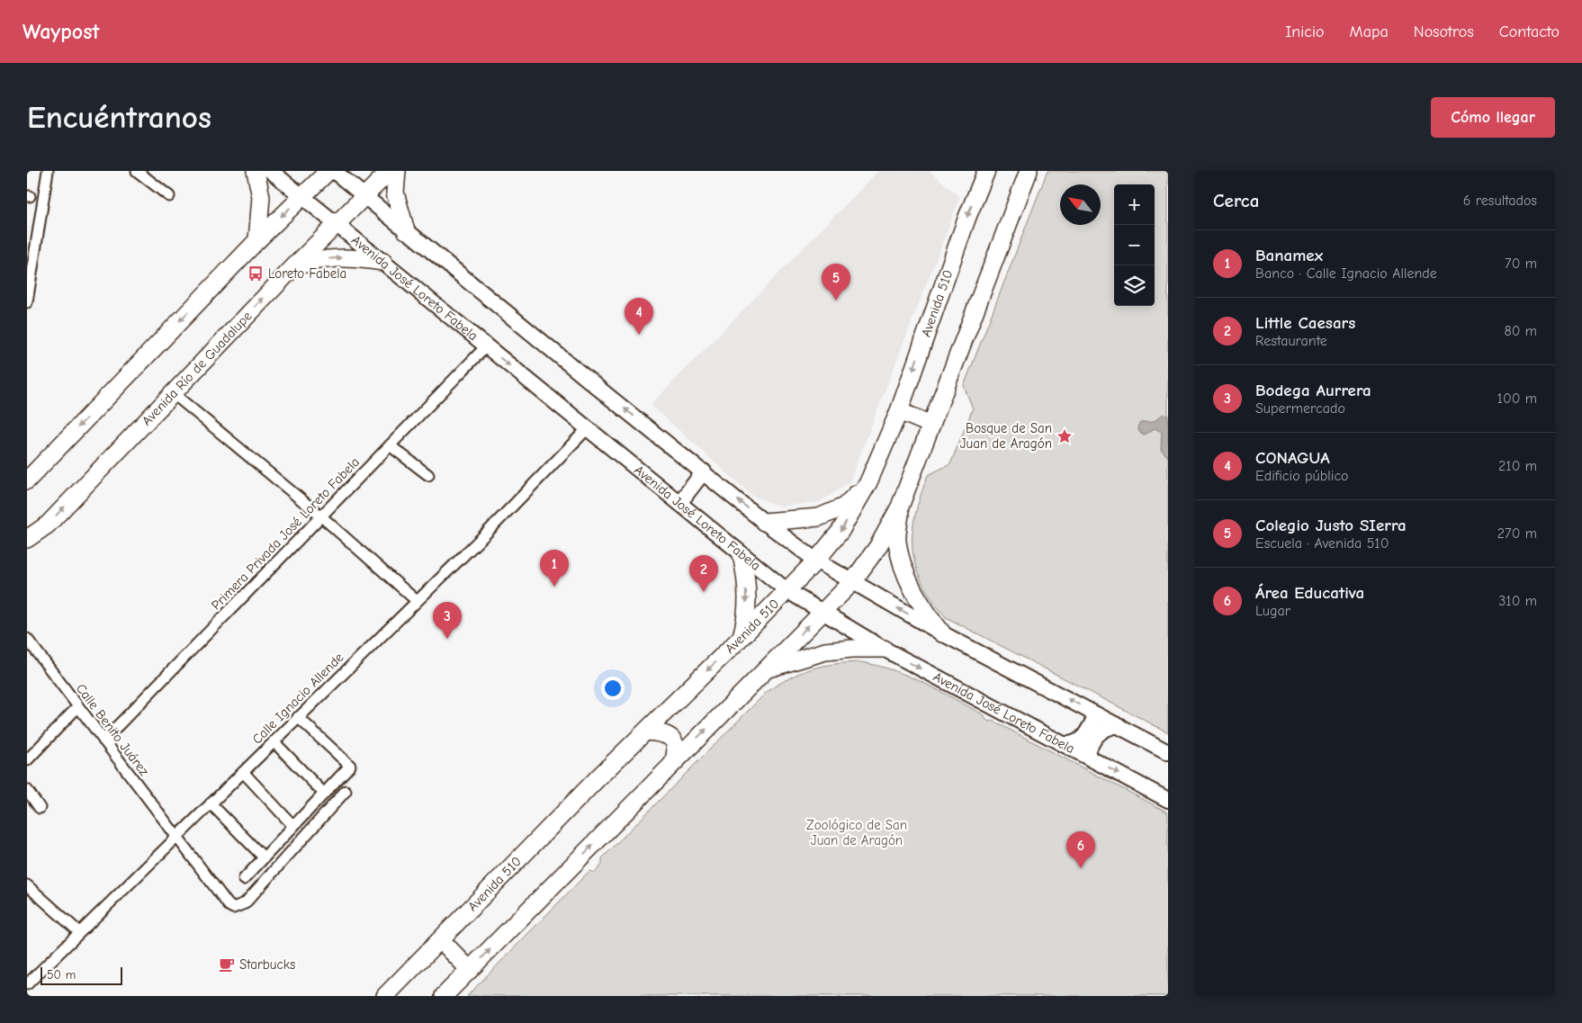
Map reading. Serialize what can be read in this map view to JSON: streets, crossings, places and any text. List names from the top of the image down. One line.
{"streets":{"main road":["Avenida José Loreto Fabela","Avenida 510","Avenida Río de Guadalupe"],"street":["Primera Privada José Loreto Fabela","Calle Ignacio Allende","Calle Benito Juárez"]},"crossings":[["Avenida José Loreto Fabela","Avenida 510"],["Avenida José Loreto Fabela","Avenida Río de Guadalupe"],["Avenida José Loreto Fabela","Primera Privada José Loreto Fabela"],["Avenida José Loreto Fabela","Calle Ignacio Allende"],["Primera Privada José Loreto Fabela","Calle Benito Juárez"],["Calle Ignacio Allende","Calle Benito Juárez"]],"parks":["Zoológico de San Juan de Aragón"],"places":{"bus stop":["Loreto Fabela"],"place":["Bosque de San Juan de Aragón"],"cafe":["Starbucks"]},"scale_bar":"50 m","north":"top left","page":{"header":"Waypost","nav":["Inicio","Mapa","Nosotros","Contacto"],"buttons":"Cómo llegar","title":"Encuéntranos","heading":["Cerca","6 resultados"],"map_buttons":["+","−"],"list":[{"mark":"1","name":"Banamex","note":"Banco · Calle Ignacio Allende","value":"70 m"},{"mark":"2","name":"Little Caesars","note":"Restaurante","value":"80 m"},{"mark":"3","name":"Bodega Aurrera","note":"Supermercado","value":"100 m"},{"mark":"4","name":"CONAGUA","note":"Edificio público","value":"210 m"},{"mark":"5","name":"Colegio Justo SIerra","note":"Escuela · Avenida 510","value":"270 m"},{"mark":"6","name":"Área Educativa","note":"Lugar","value":"310 m"}],"pins":["5","4","1","2","3","6"],"scale":"50 m"}}
